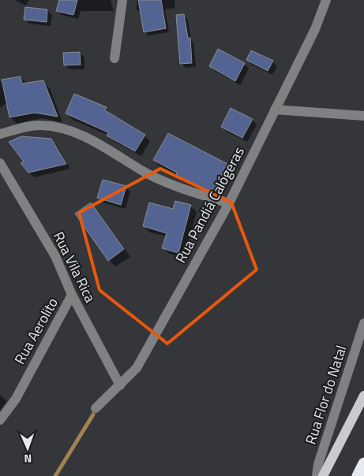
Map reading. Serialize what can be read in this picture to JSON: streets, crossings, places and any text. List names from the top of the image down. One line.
{"streets":{"street":["Rua Pandiá Calógeras","Rua Vila Rica","Rua Aerolito","Rua Flor do Natal"]},"crossings":[["Rua Pandiá Calógeras","Rua Vila Rica"],["Rua Vila Rica","Rua Aerolito"]],"north":"bottom"}
